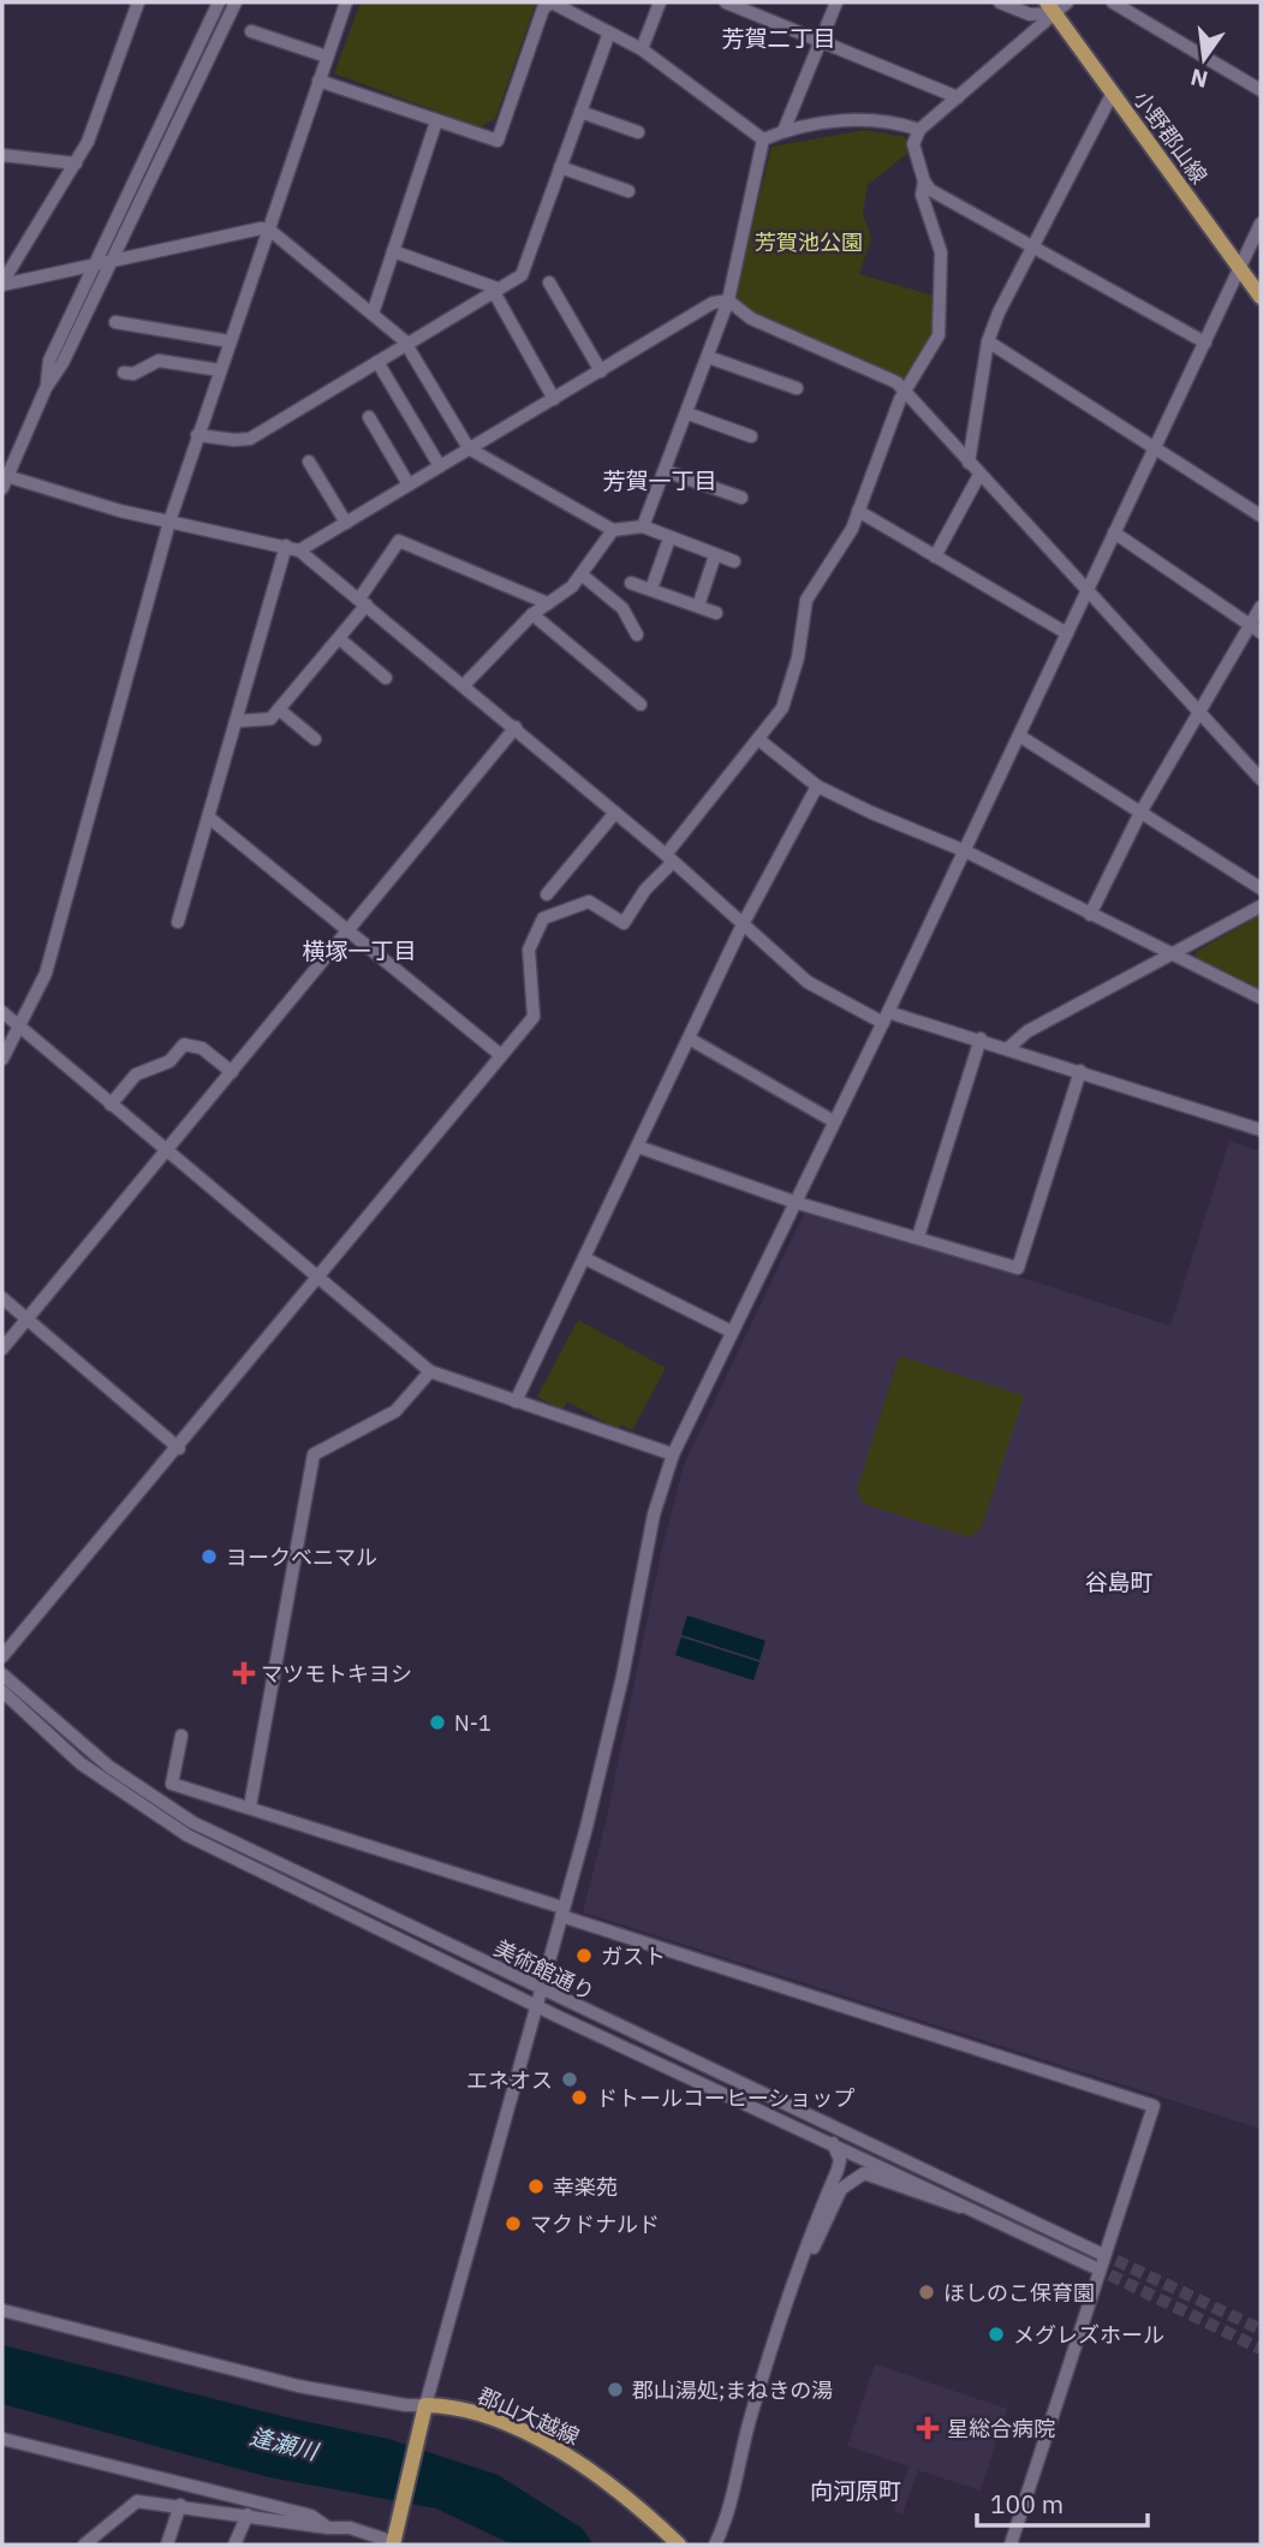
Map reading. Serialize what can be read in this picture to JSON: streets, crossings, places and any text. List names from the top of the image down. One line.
{"streets":{"main road":["小野郡山線","郡山大越線"],"street":["美術館通り"]},"districts":["芳賀二丁目","芳賀一丁目","横塚一丁目","谷島町","向河原町"],"water":["逢瀬川"],"parks":["芳賀池公園"],"places":{"other":["ヨークベニマル","N-1","ガスト","エネオス","ドトールコーヒーショップ","幸楽苑","マクドナルド","ほしのこ保育園","メグレズホール","郡山湯処;まねきの湯"],"health":["マツモトキヨシ","星総合病院"]},"scale_bar":"100 m","north":"bottom"}
